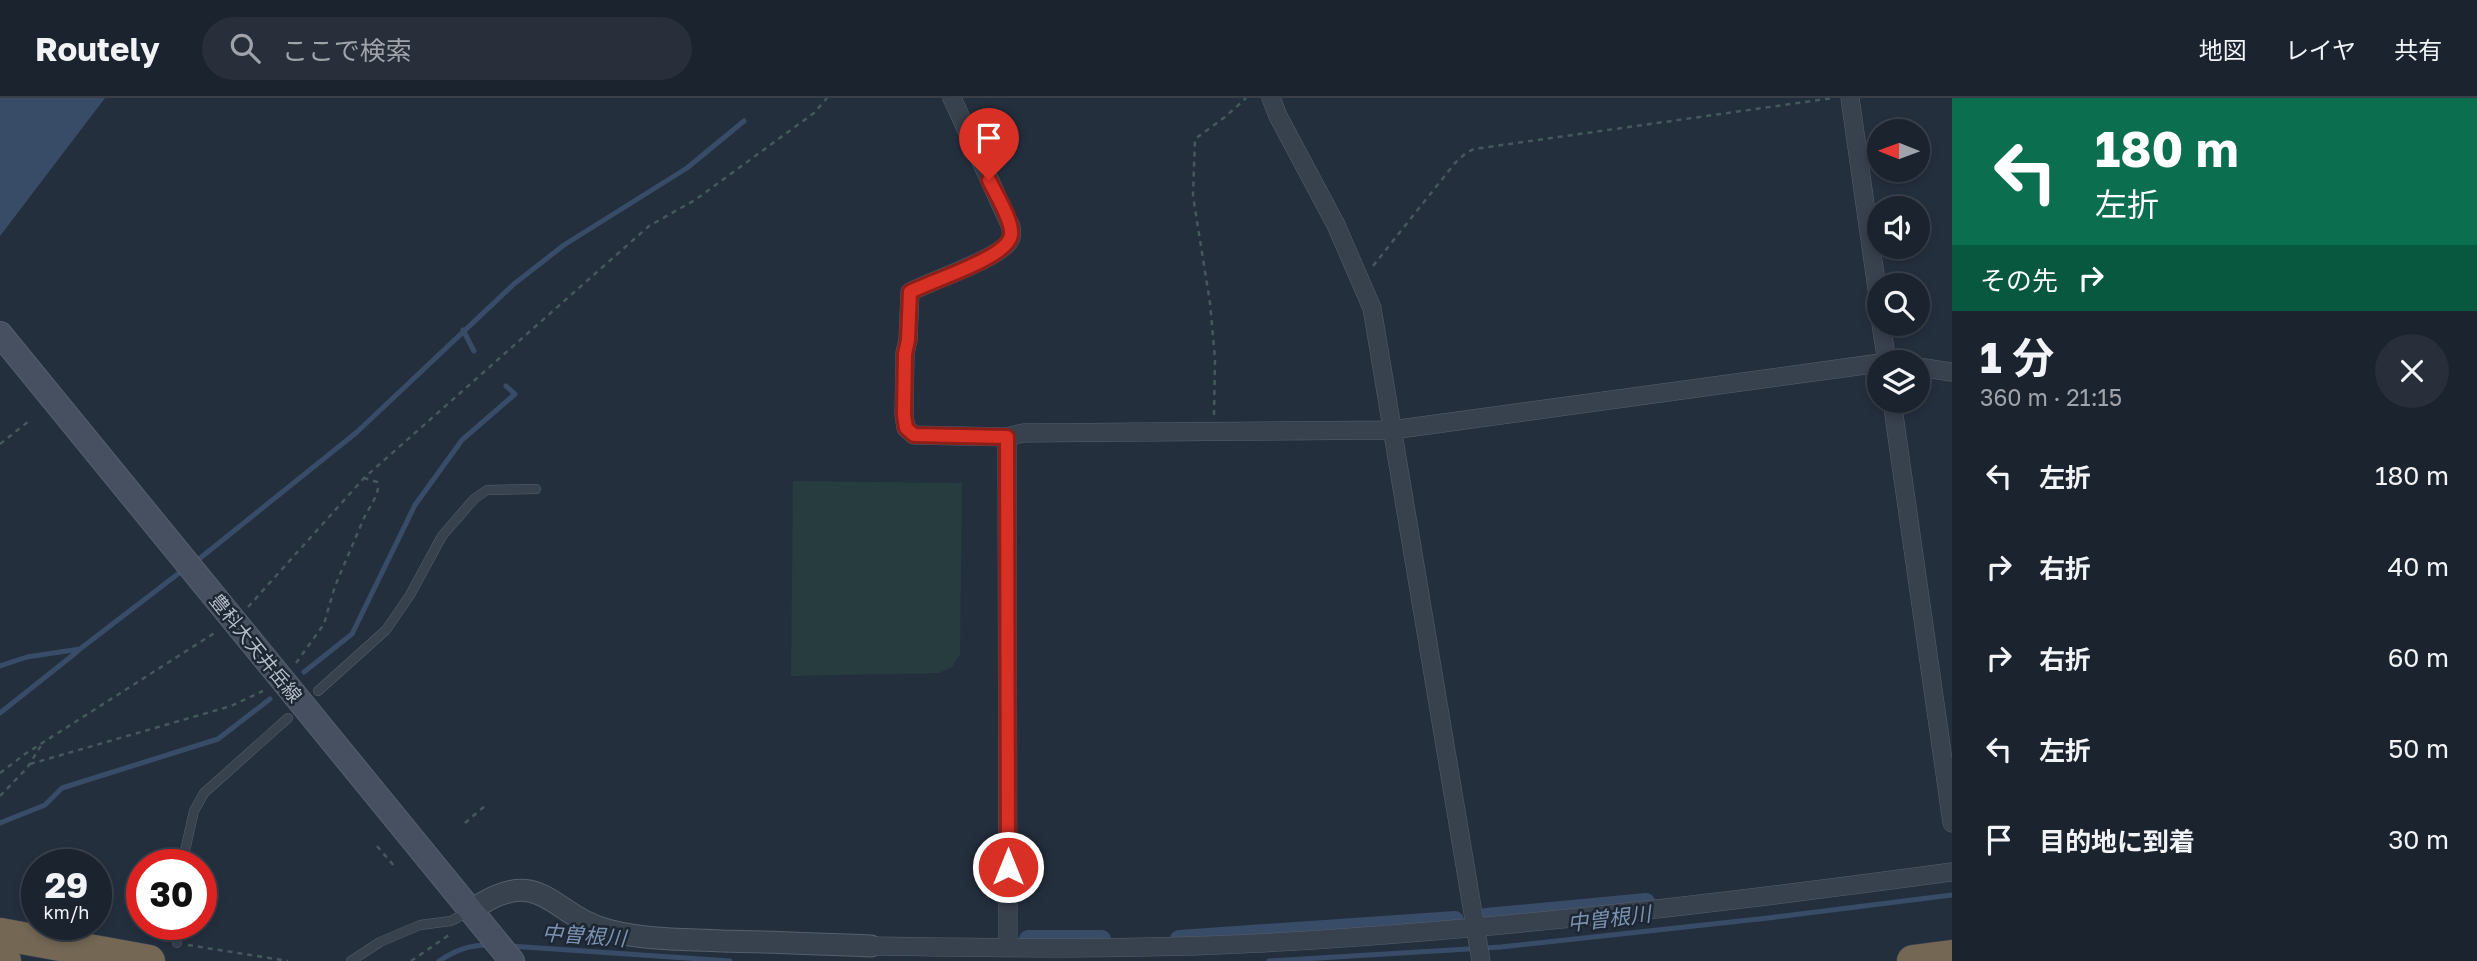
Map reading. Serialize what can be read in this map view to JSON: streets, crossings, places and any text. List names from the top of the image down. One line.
{"streets":{"main road":["豊科大天井岳線"]},"water":["中曽根川"],"north":"left","page":{"header":"Routely","search":"ここで検索","nav":["地図","レイヤ","共有"],"turn":["180 m","左折"],"then":"その先","heading":["1 分","360 m · 21:15"],"list":[{"name":"左折","value":"180 m"},{"name":"右折","value":"40 m"},{"name":"右折","value":"60 m"},{"name":"左折","value":"50 m"},{"name":"目的地に到着","value":"30 m"}],"speed":"29 km/h","limit":"30"}}
